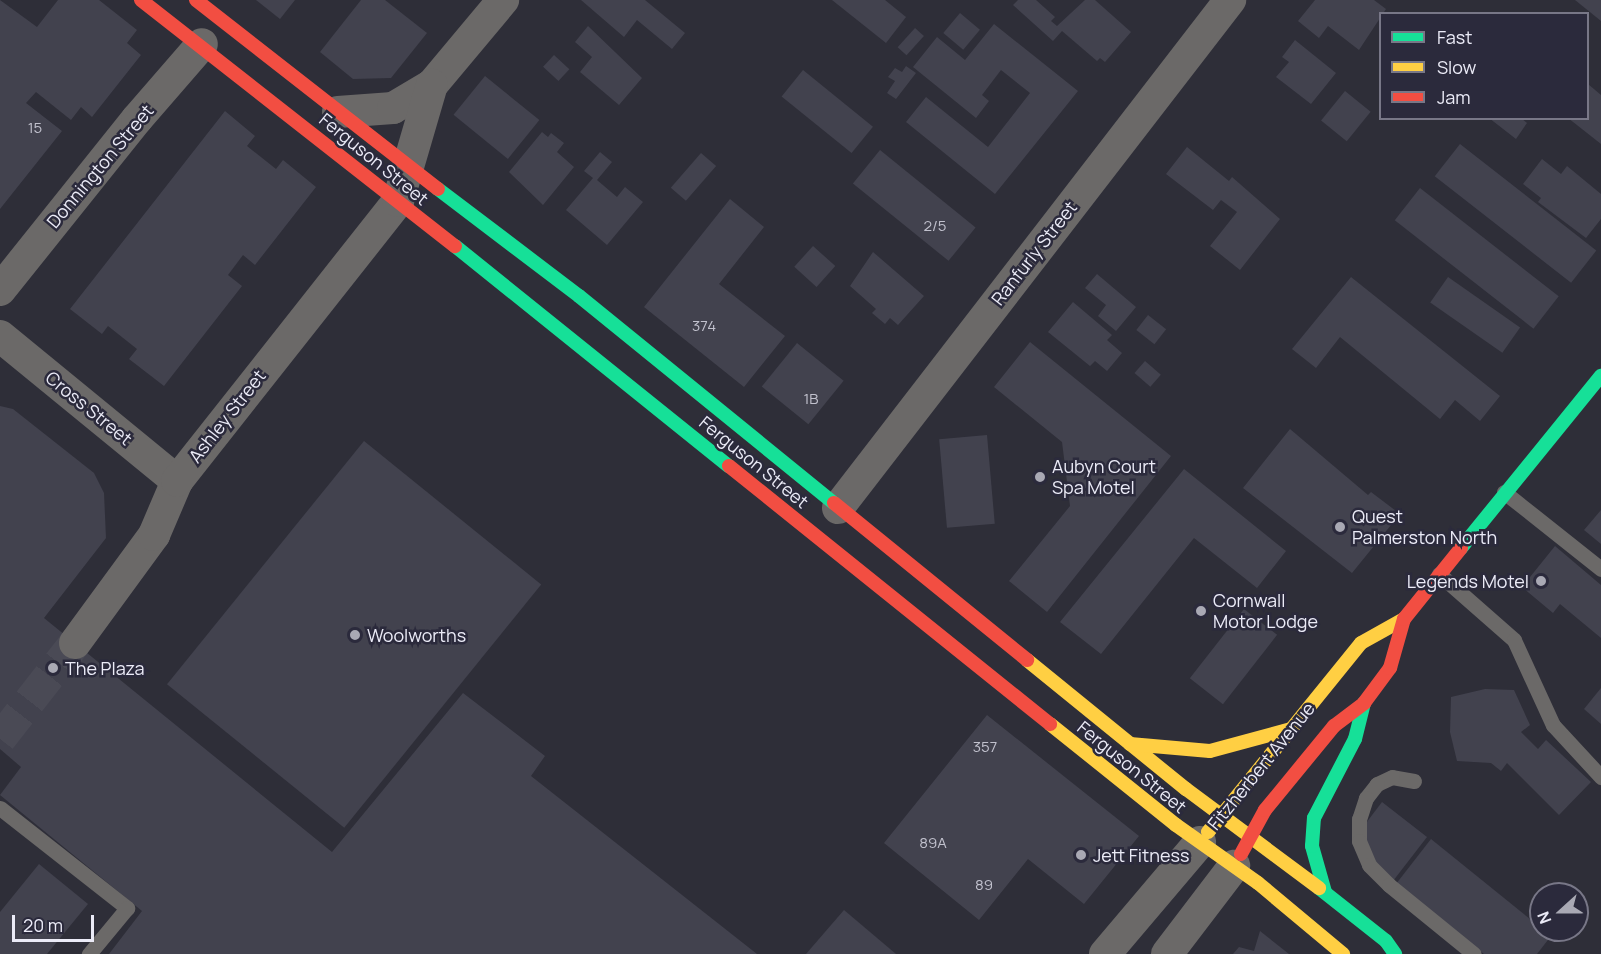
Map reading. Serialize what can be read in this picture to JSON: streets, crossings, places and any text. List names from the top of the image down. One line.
{"streets":{"main road":["Ferguson Street","Fitzherbert Avenue"],"street":["Donnington Street","Ranfurly Street","Cross Street","Ashley Street"]},"crossings":[["Ferguson Street","Donnington Street"],["Ferguson Street","Ranfurly Street"],["Ferguson Street","Ashley Street"],["Ferguson Street","Fitzherbert Avenue"],["Cross Street","Ashley Street"]],"places":["Aubyn Court Spa Motel","Quest Palmerston North","Legends Motel","Cornwall Motor Lodge","Woolworths","The Plaza","Jett Fitness"],"house_numbers":["15","2/5","374","1B","357","89A","89"],"legend":["Fast","Slow","Jam"],"scale_bar":"20 m","north":"left"}
